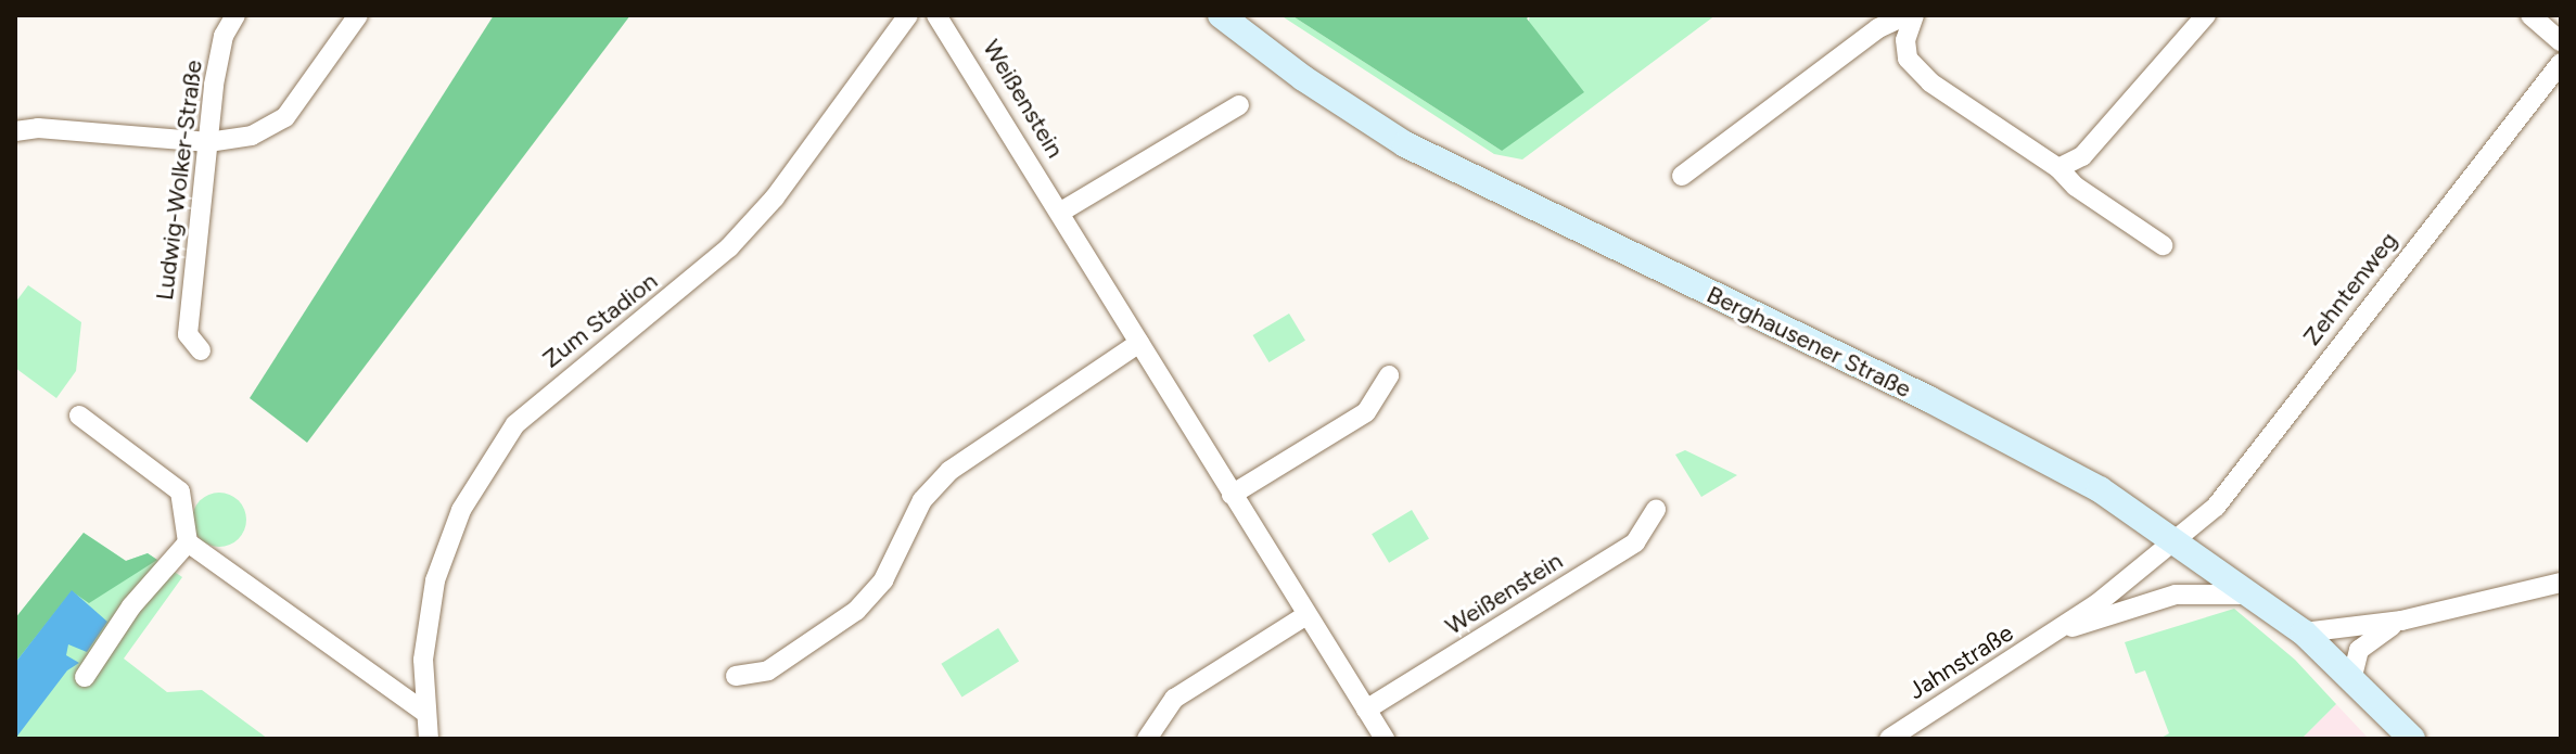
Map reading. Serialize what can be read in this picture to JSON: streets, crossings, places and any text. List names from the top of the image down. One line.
{"streets":{"main road":["Berghausener Straße"],"street":["Weißenstein","Ludwig-Wolker-Straße","Zehntenweg","Zum Stadion","Jahnstraße"]},"crossings":[["Zehntenweg","Berghausener Straße"],["Zehntenweg","Jahnstraße"],["Berghausener Straße","Jahnstraße"]]}
